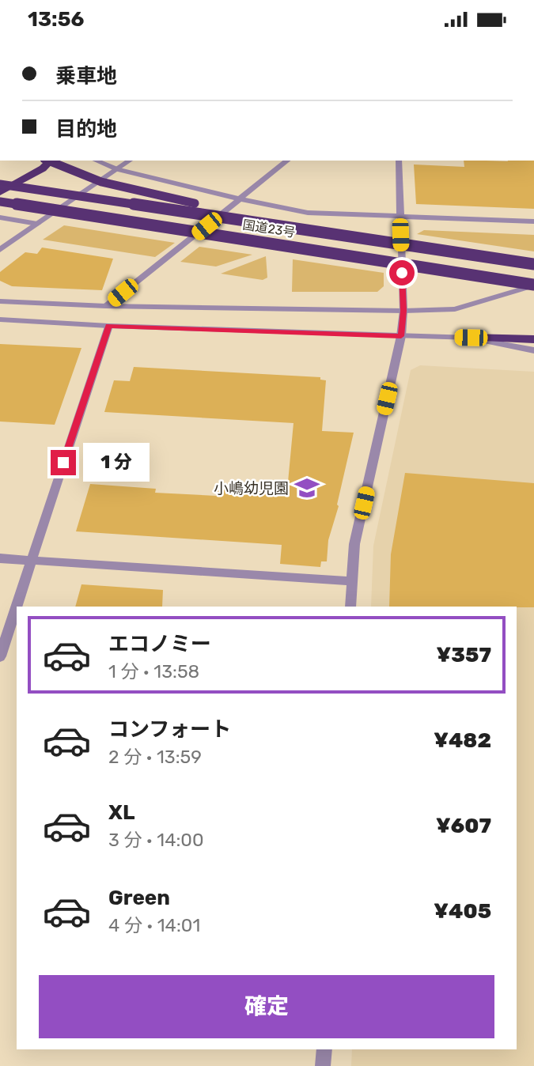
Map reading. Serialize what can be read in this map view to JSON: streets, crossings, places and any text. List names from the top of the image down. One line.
{"streets":{"highway":["国道23号"]},"places":{"school or university":["小嶋幼児園"]},"page":{"status":"13:56","banner":["乗車地","目的地"],"bubble":"1 分","list":[{"name":"エコノミー","note":"1 分 · 13:58","value":"¥357"},{"name":"コンフォート","note":"2 分 · 13:59","value":"¥482"},{"name":"XL","note":"3 分 · 14:00","value":"¥607"},{"name":"Green","note":"4 分 · 14:01","value":"¥405"}],"buttons":"確定"}}
